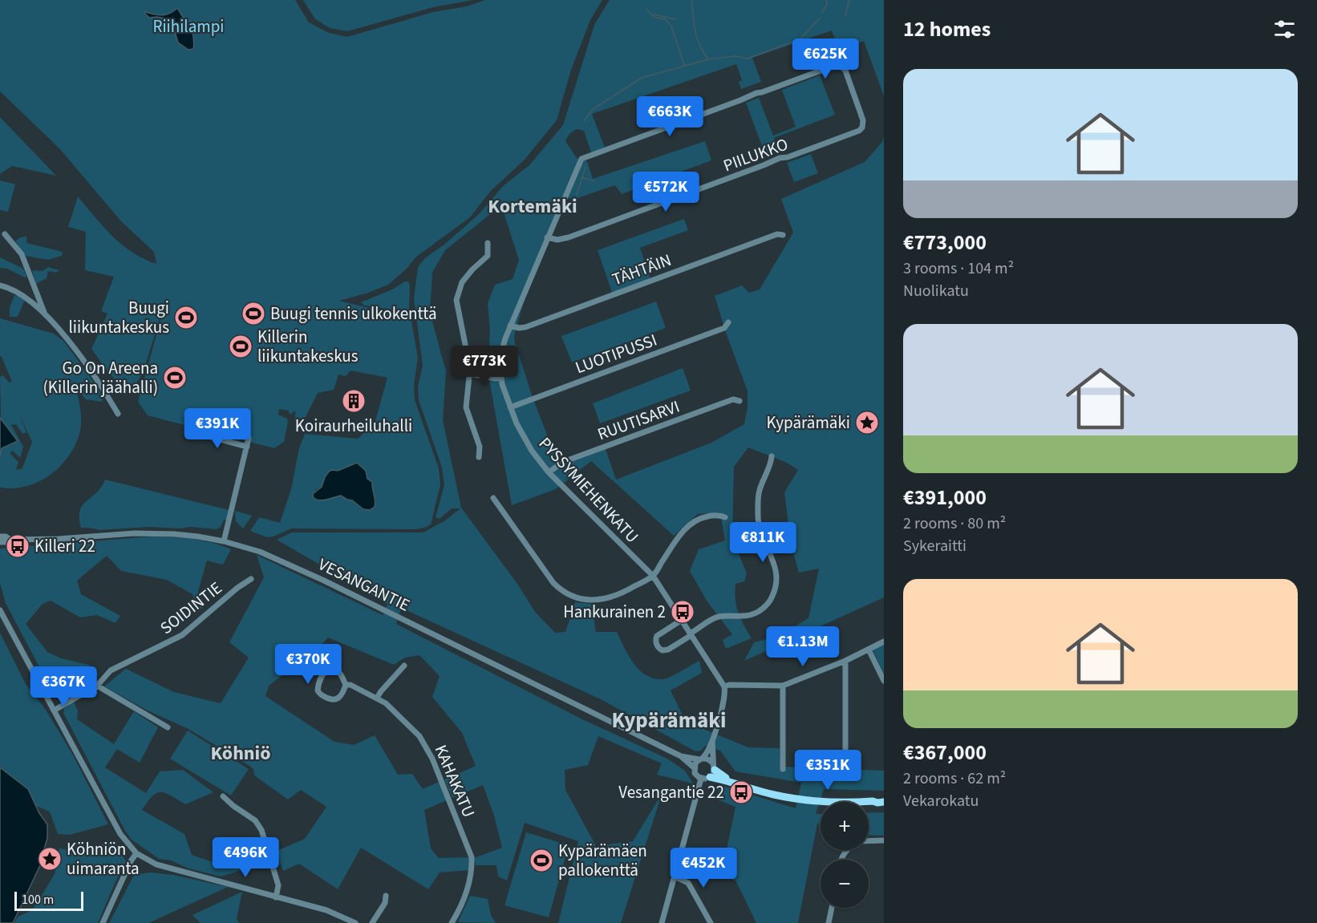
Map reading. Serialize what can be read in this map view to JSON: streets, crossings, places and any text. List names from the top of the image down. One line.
{"streets":{"street":["PIILUKKO","TÄHTÄIN","LUOTIPUSSI","RUUTISARVI","PYSSYMIEHENKATU","VESANGANTIE","SOIDINTIE","KAHAKATU"]},"crossings":[["PIILUKKO","PYSSYMIEHENKATU"],["TÄHTÄIN","PYSSYMIEHENKATU"],["LUOTIPUSSI","PYSSYMIEHENKATU"],["RUUTISARVI","PYSSYMIEHENKATU"]],"districts":["Kortemäki","Kypärämäki","Köhniö"],"parks":["Riihilampi"],"places":{"sports":["Buugi tennis ulkokenttä","Buugi liikuntakeskus","Killerin liikuntakeskus","Go On Areena (Killerin jäähalli)","Kypärämäen pallokenttä"],"building":["Koiraurheiluhalli"],"place":["Kypärämäki","Köhniön uimaranta"],"bus stop":["Killeri 22","Hankurainen 2","Vesangantie 22"]},"scale_bar":"100 m","page":{"heading":"12 homes","price":["€625K","€663K","€572K","€773K","€391K","€811K","€1.13M","€370K","€367K","€351K","€496K","€452K"],"list":[{"name":"€773,000","note":"3 rooms · 104 m² · Nuolikatu"},{"name":"€391,000","note":"2 rooms · 80 m² · Sykeraitti"},{"name":"€367,000","note":"2 rooms · 62 m² · Vekarokatu"}],"map_buttons":["+","−"],"scale":"100 m"}}
